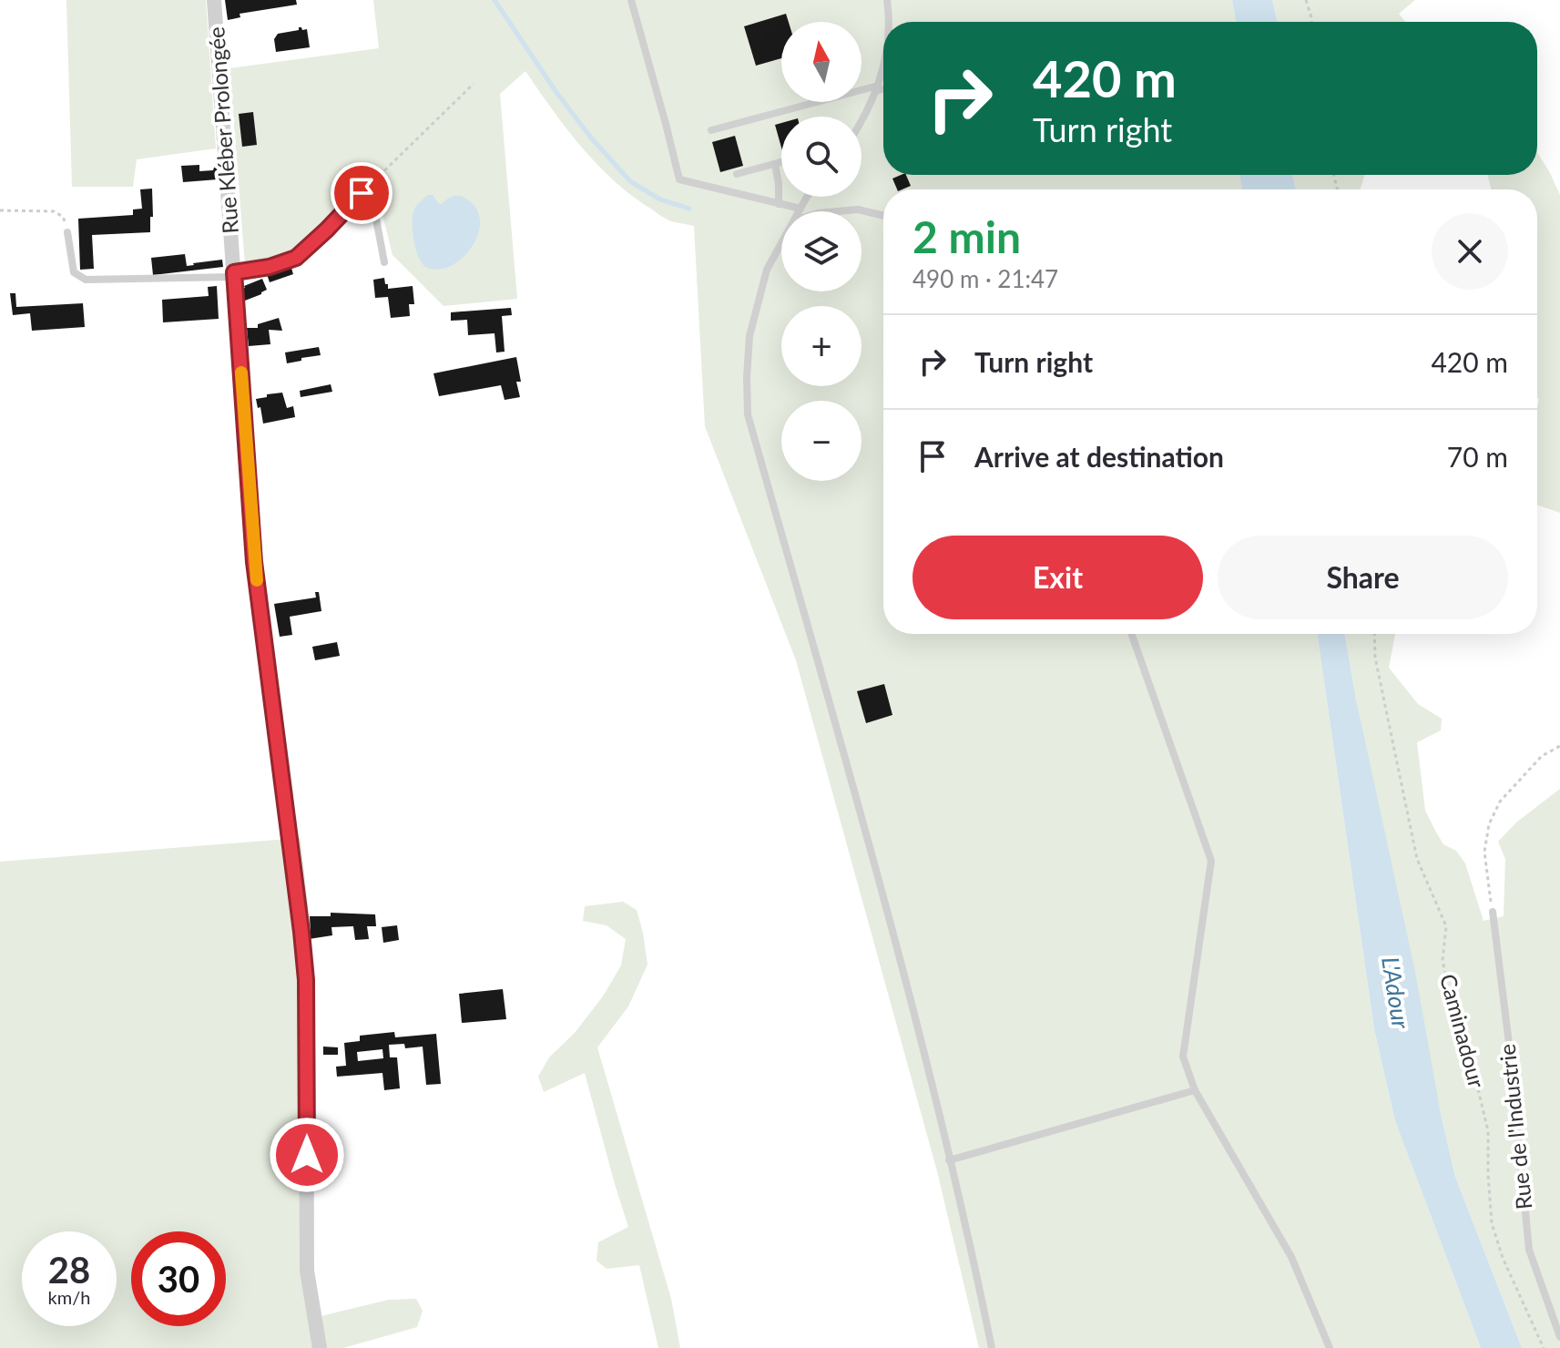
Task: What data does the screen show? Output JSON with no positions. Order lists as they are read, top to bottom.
{
  "streets": {
    "street": ["Rue Kléber Prolongée"],
    "lane": ["Rue de l'Industrie"],
    "path": ["Caminadour"]
  },
  "water": ["L'Adour"],
  "north": "top",
  "page": {
    "map_buttons": ["+", "−"],
    "turn": ["420 m", "Turn right"],
    "heading": ["2 min", "490 m · 21:47"],
    "list": [
      {
        "name": "Turn right",
        "value": "420 m"
      },
      {
        "name": "Arrive at destination",
        "value": "70 m"
      }
    ],
    "buttons": ["Exit", "Share"],
    "speed": "28 km/h",
    "limit": "30"
  }
}
